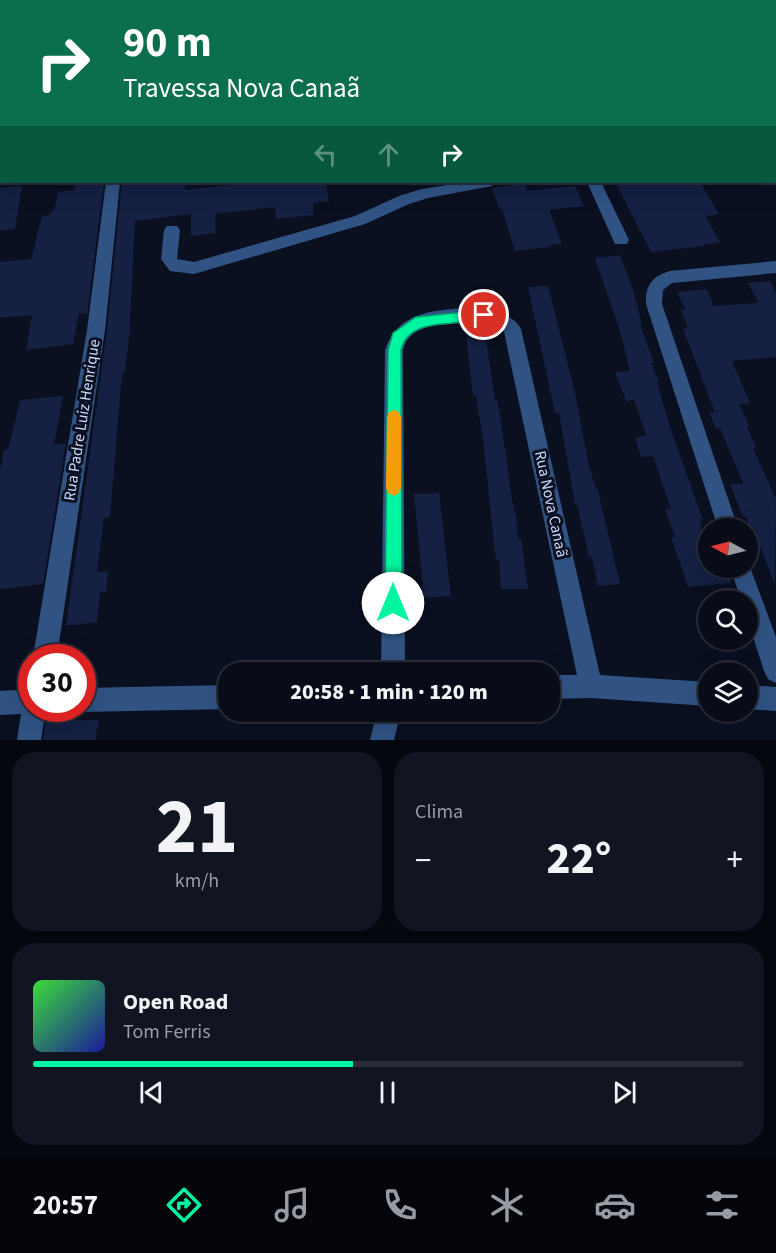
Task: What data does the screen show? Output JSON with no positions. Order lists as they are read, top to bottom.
{
  "streets": {
    "street": ["Rua Padre Luiz Henrique", "Rua Nova Canaã"]
  },
  "north": "left",
  "page": {
    "turn": ["90 m", "Travessa Nova Canaã"],
    "limit": "30",
    "trip": "20:58 · 1 min · 120 m",
    "tile": [
      ["21", "km/h"],
      "Clima"
    ],
    "heat": ["−", "22°", "+"],
    "song": ["Open Road", "Tom Ferris"],
    "tabs": "20:57"
  }
}
